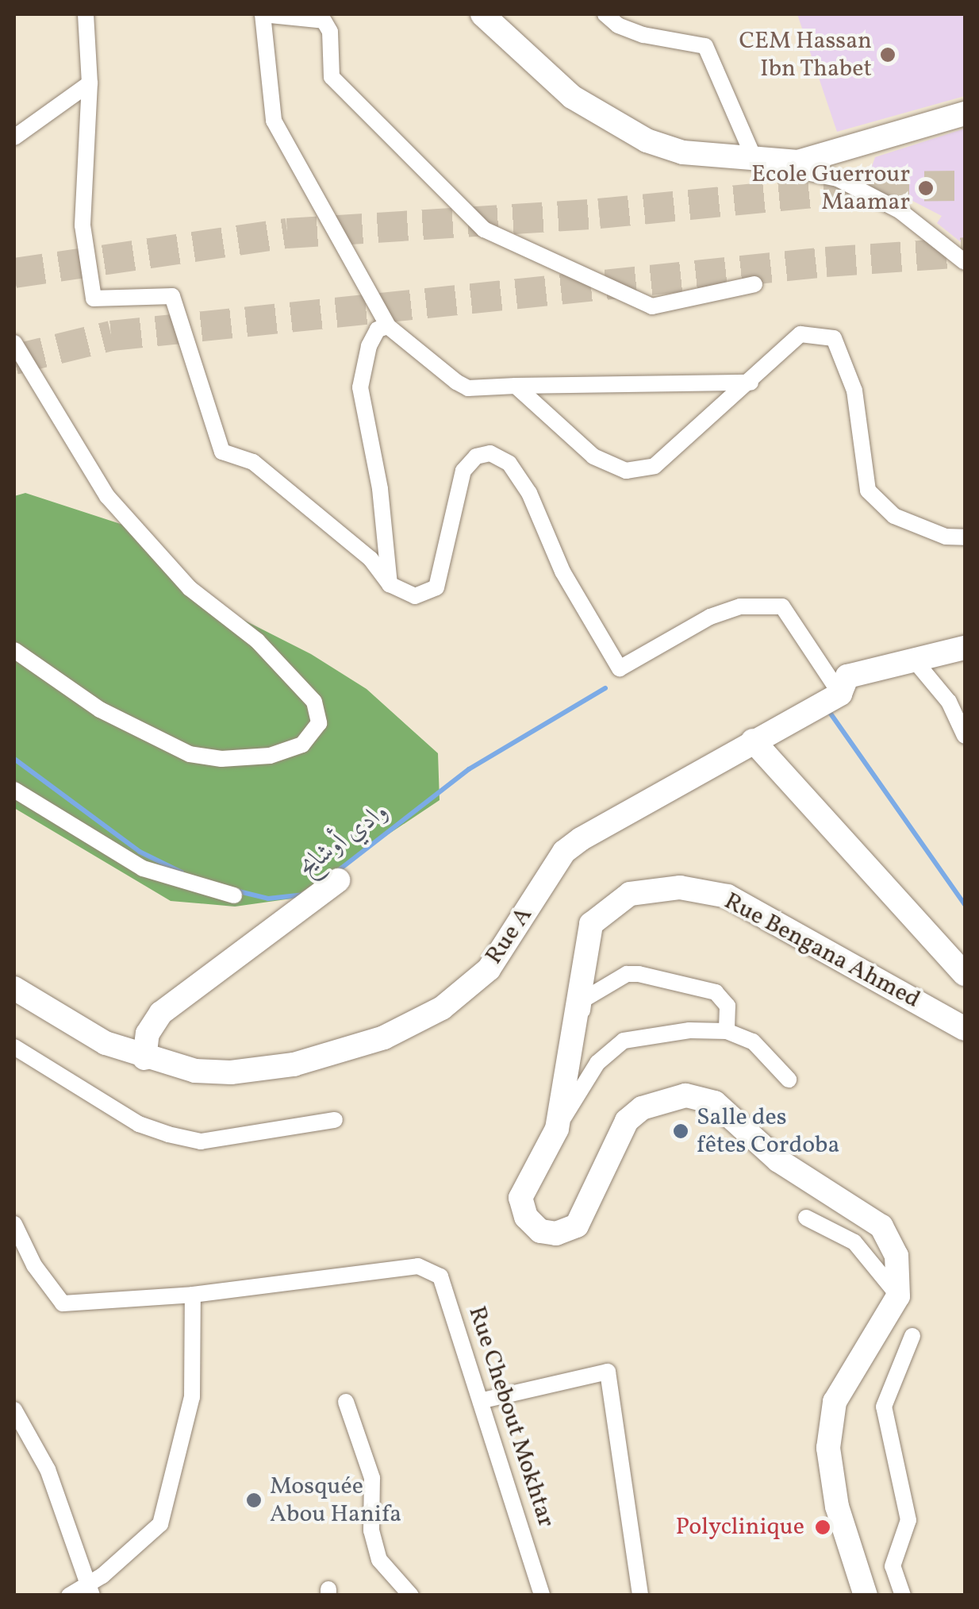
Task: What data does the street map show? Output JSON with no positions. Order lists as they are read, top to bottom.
{
  "streets": {
    "street": ["Rue A", "Rue Bengana Ahmed", "Rue Chebout Mokhtar"]
  },
  "water": ["وادي أوشايح"],
  "places": [
    "CEM Hassan Ibn Thabet",
    "Ecole Guerrour Maamar",
    "Salle des fêtes Cordoba",
    "Mosquée Abou Hanifa",
    "Polyclinique"
  ]
}
